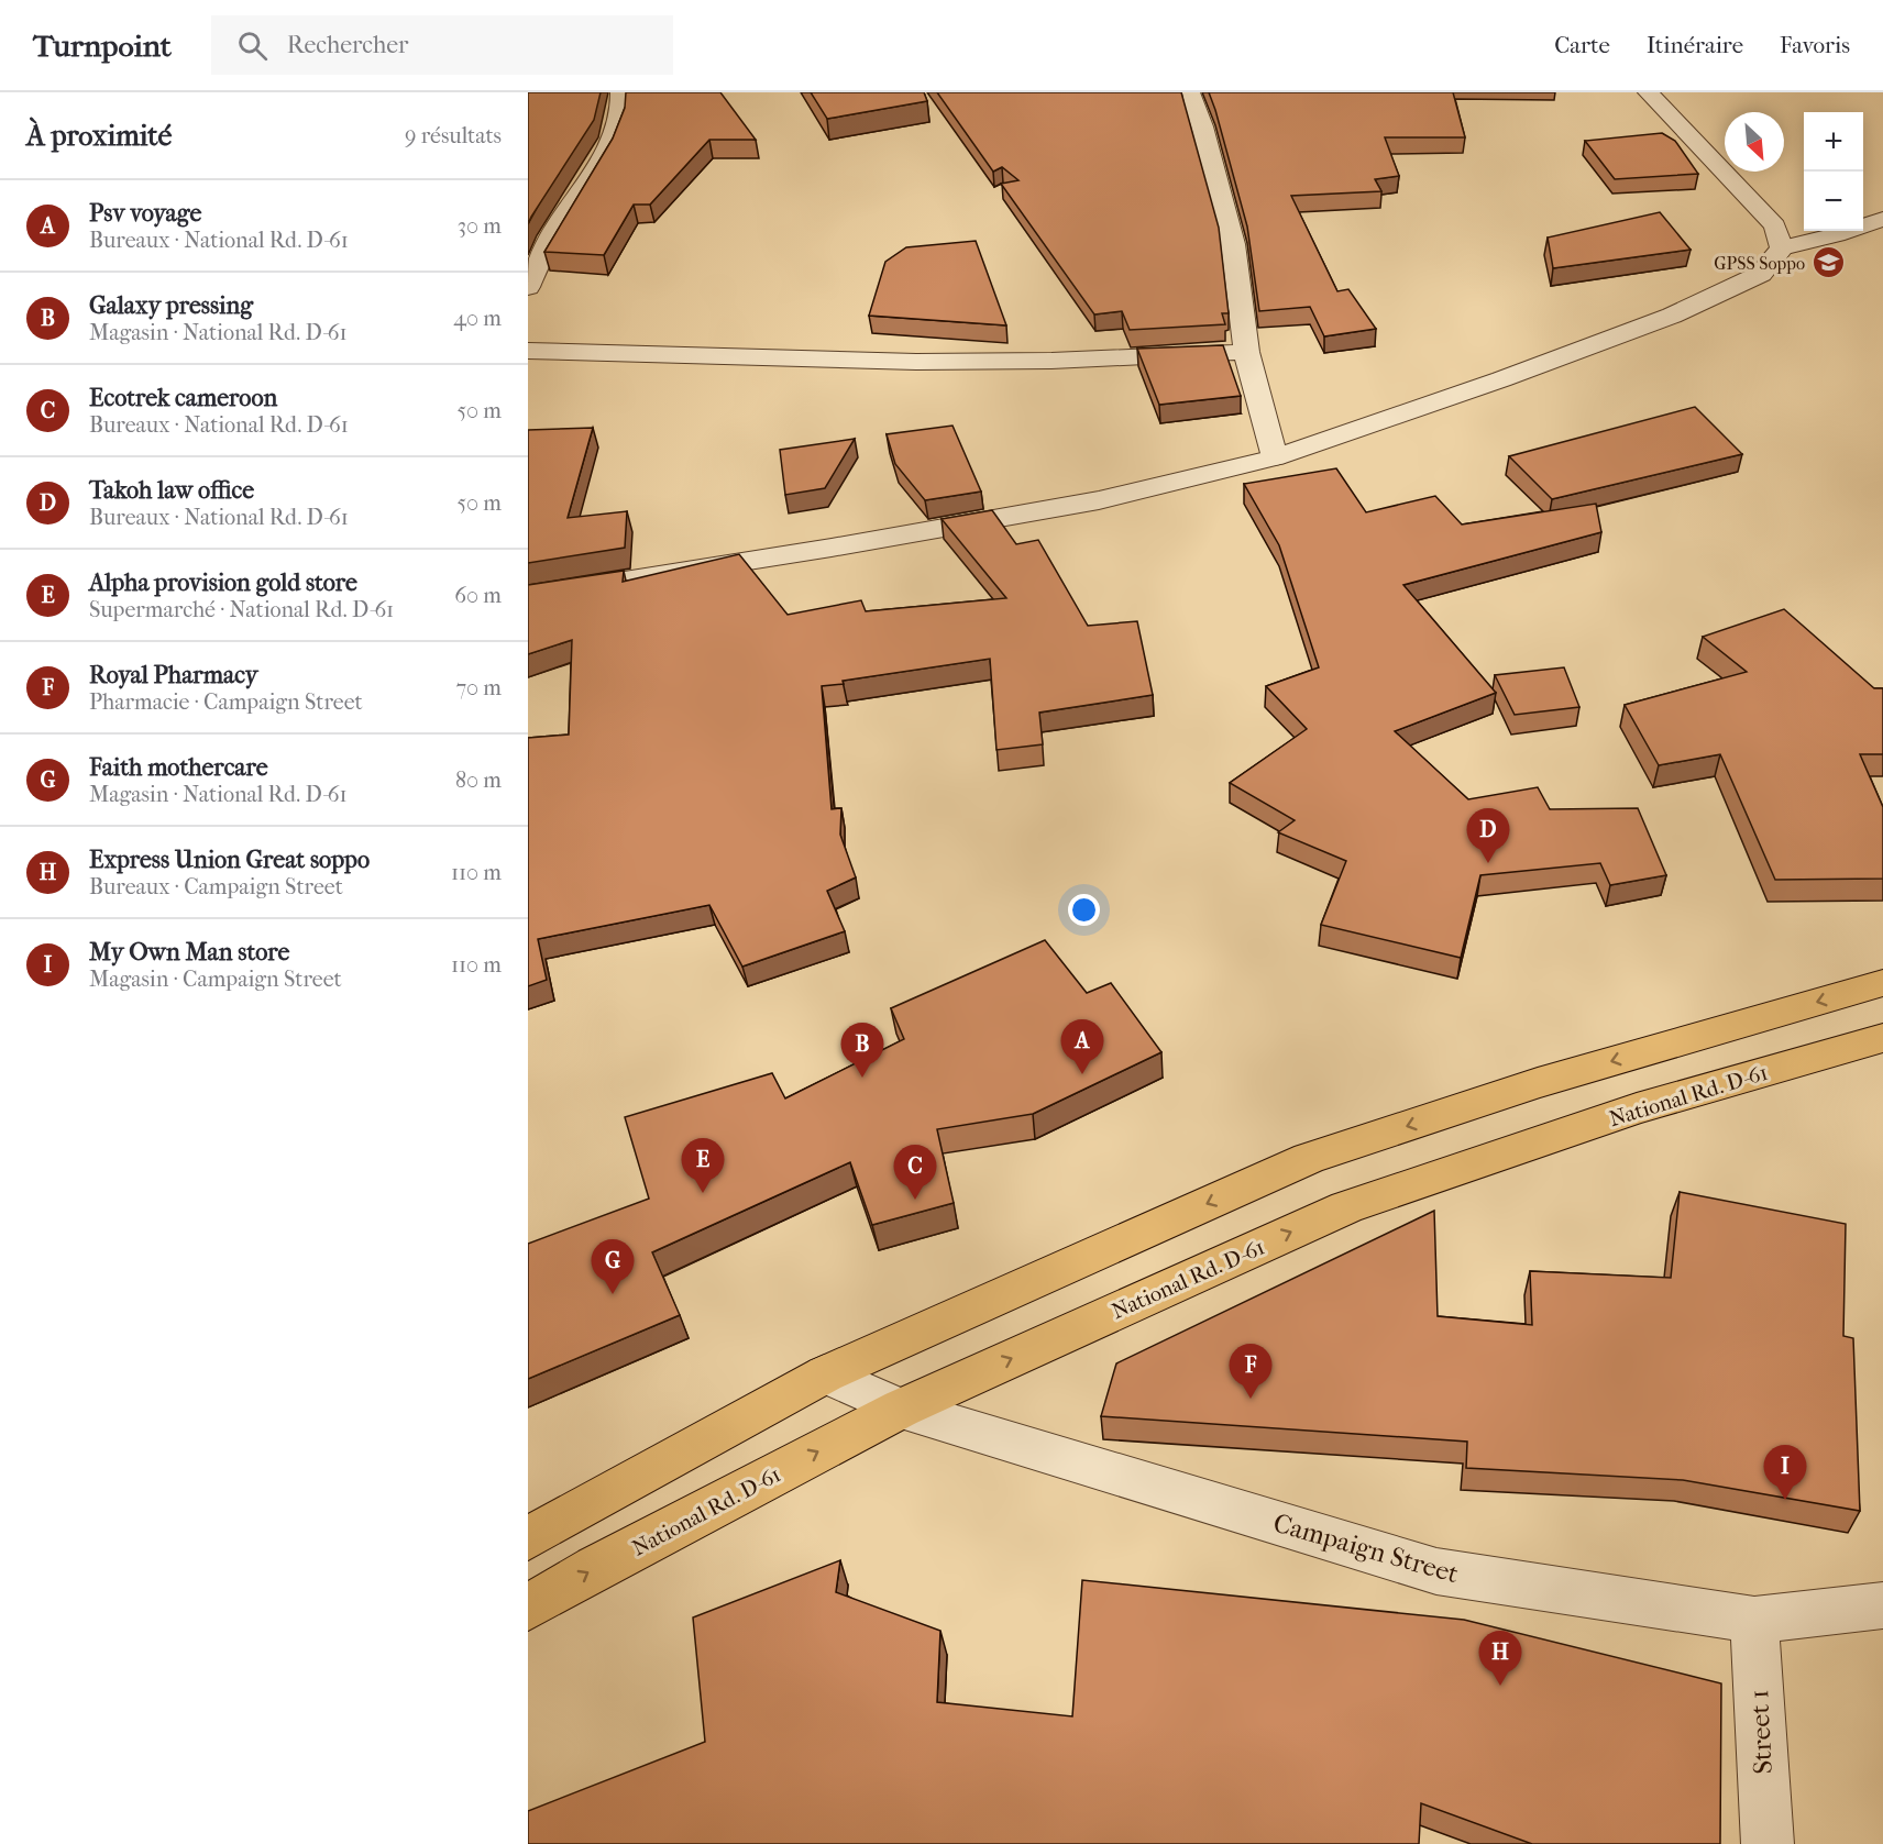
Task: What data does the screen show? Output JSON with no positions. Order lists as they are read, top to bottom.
{
  "streets": {
    "highway": ["National Rd. D-61"],
    "street": ["Campaign Street", "Street 1"]
  },
  "crossings": [
    ["National Rd. D-61", "Campaign Street"],
    ["Campaign Street", "Street 1"]
  ],
  "places": {
    "school or university": ["GPSS Soppo"]
  },
  "north": "bottom right",
  "page": {
    "header": "Turnpoint",
    "search": "Rechercher",
    "nav": ["Carte", "Itinéraire", "Favoris"],
    "heading": ["À proximité", "9 résultats"],
    "map_buttons": ["+", "−"],
    "list": [
      {
        "mark": "A",
        "name": "Psv voyage",
        "note": "Bureaux · National Rd. D-61",
        "value": "30 m"
      },
      {
        "mark": "B",
        "name": "Galaxy pressing",
        "note": "Magasin · National Rd. D-61",
        "value": "40 m"
      },
      {
        "mark": "C",
        "name": "Ecotrek cameroon",
        "note": "Bureaux · National Rd. D-61",
        "value": "50 m"
      },
      {
        "mark": "D",
        "name": "Takoh law office",
        "note": "Bureaux · National Rd. D-61",
        "value": "50 m"
      },
      {
        "mark": "E",
        "name": "Alpha provision gold store",
        "note": "Supermarché · National Rd. D-61",
        "value": "60 m"
      },
      {
        "mark": "F",
        "name": "Royal Pharmacy",
        "note": "Pharmacie · Campaign Street",
        "value": "70 m"
      },
      {
        "mark": "G",
        "name": "Faith mothercare",
        "note": "Magasin · National Rd. D-61",
        "value": "80 m"
      },
      {
        "mark": "H",
        "name": "Express Union Great soppo",
        "note": "Bureaux · Campaign Street",
        "value": "110 m"
      },
      {
        "mark": "I",
        "name": "My Own Man store",
        "note": "Magasin · Campaign Street",
        "value": "110 m"
      }
    ],
    "pins": [
      "D",
      "A",
      "B",
      "E",
      "C",
      "G",
      "F",
      "I",
      "H"
    ]
  }
}
